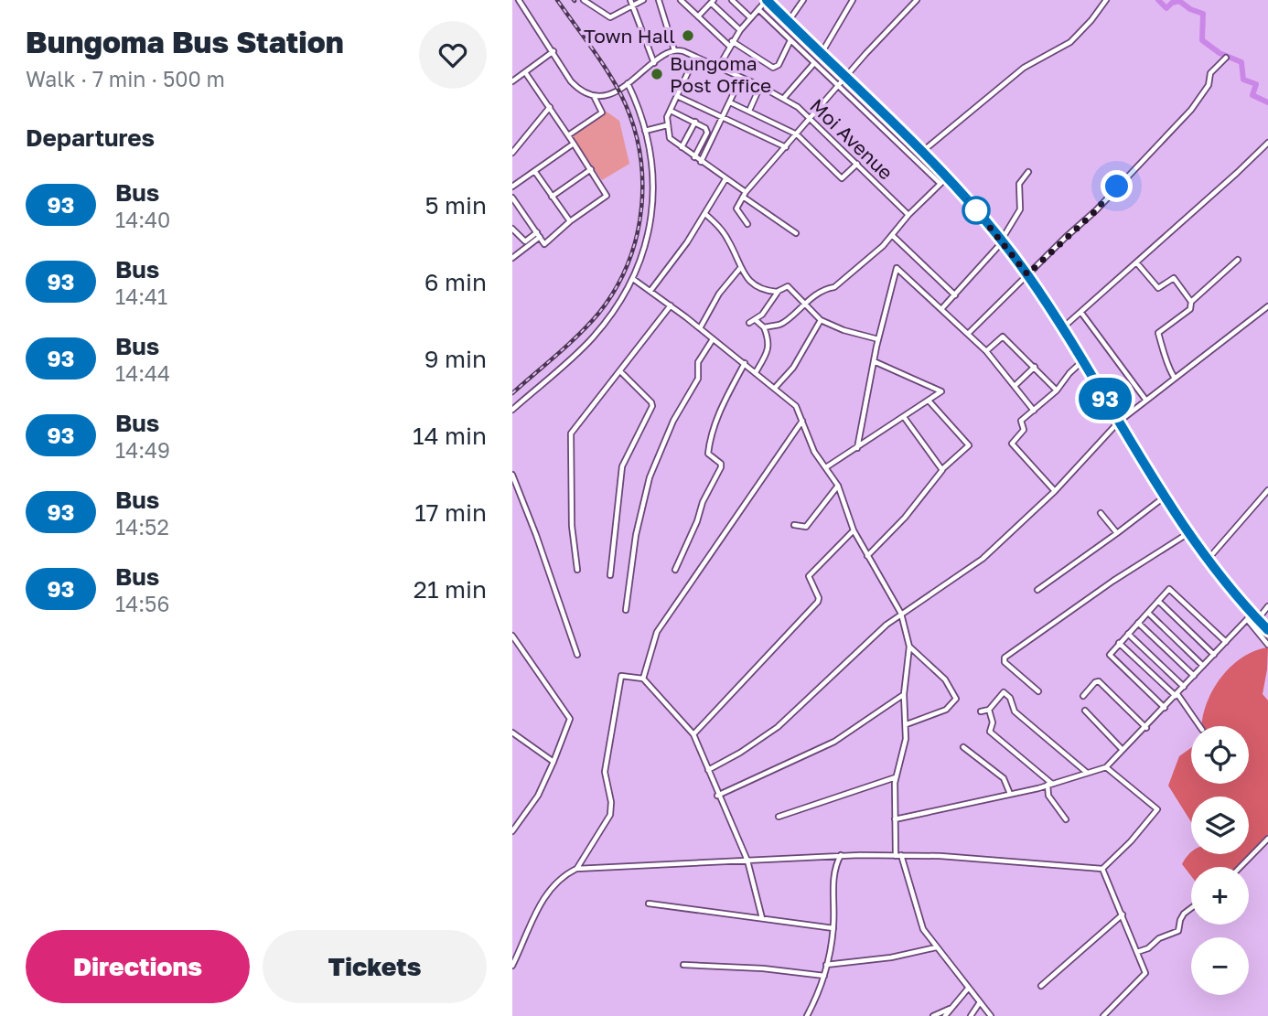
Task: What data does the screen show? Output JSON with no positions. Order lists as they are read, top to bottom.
{
  "streets": {
    "street": ["Moi Avenue"]
  },
  "places": ["Town Hall", "Bungoma Post Office"],
  "lines": ["bus line 93"],
  "page": {
    "heading": [
      ["Bungoma Bus Station", "Walk · 7 min · 500 m"],
      "Departures"
    ],
    "on_map": "93",
    "list": [
      {
        "mark": "93",
        "name": "Bus",
        "note": "14:40",
        "value": "5 min"
      },
      {
        "mark": "93",
        "name": "Bus",
        "note": "14:41",
        "value": "6 min"
      },
      {
        "mark": "93",
        "name": "Bus",
        "note": "14:44",
        "value": "9 min"
      },
      {
        "mark": "93",
        "name": "Bus",
        "note": "14:49",
        "value": "14 min"
      },
      {
        "mark": "93",
        "name": "Bus",
        "note": "14:52",
        "value": "17 min"
      },
      {
        "mark": "93",
        "name": "Bus",
        "note": "14:56",
        "value": "21 min"
      }
    ],
    "map_buttons": ["+", "−"],
    "buttons": ["Directions", "Tickets"]
  }
}
